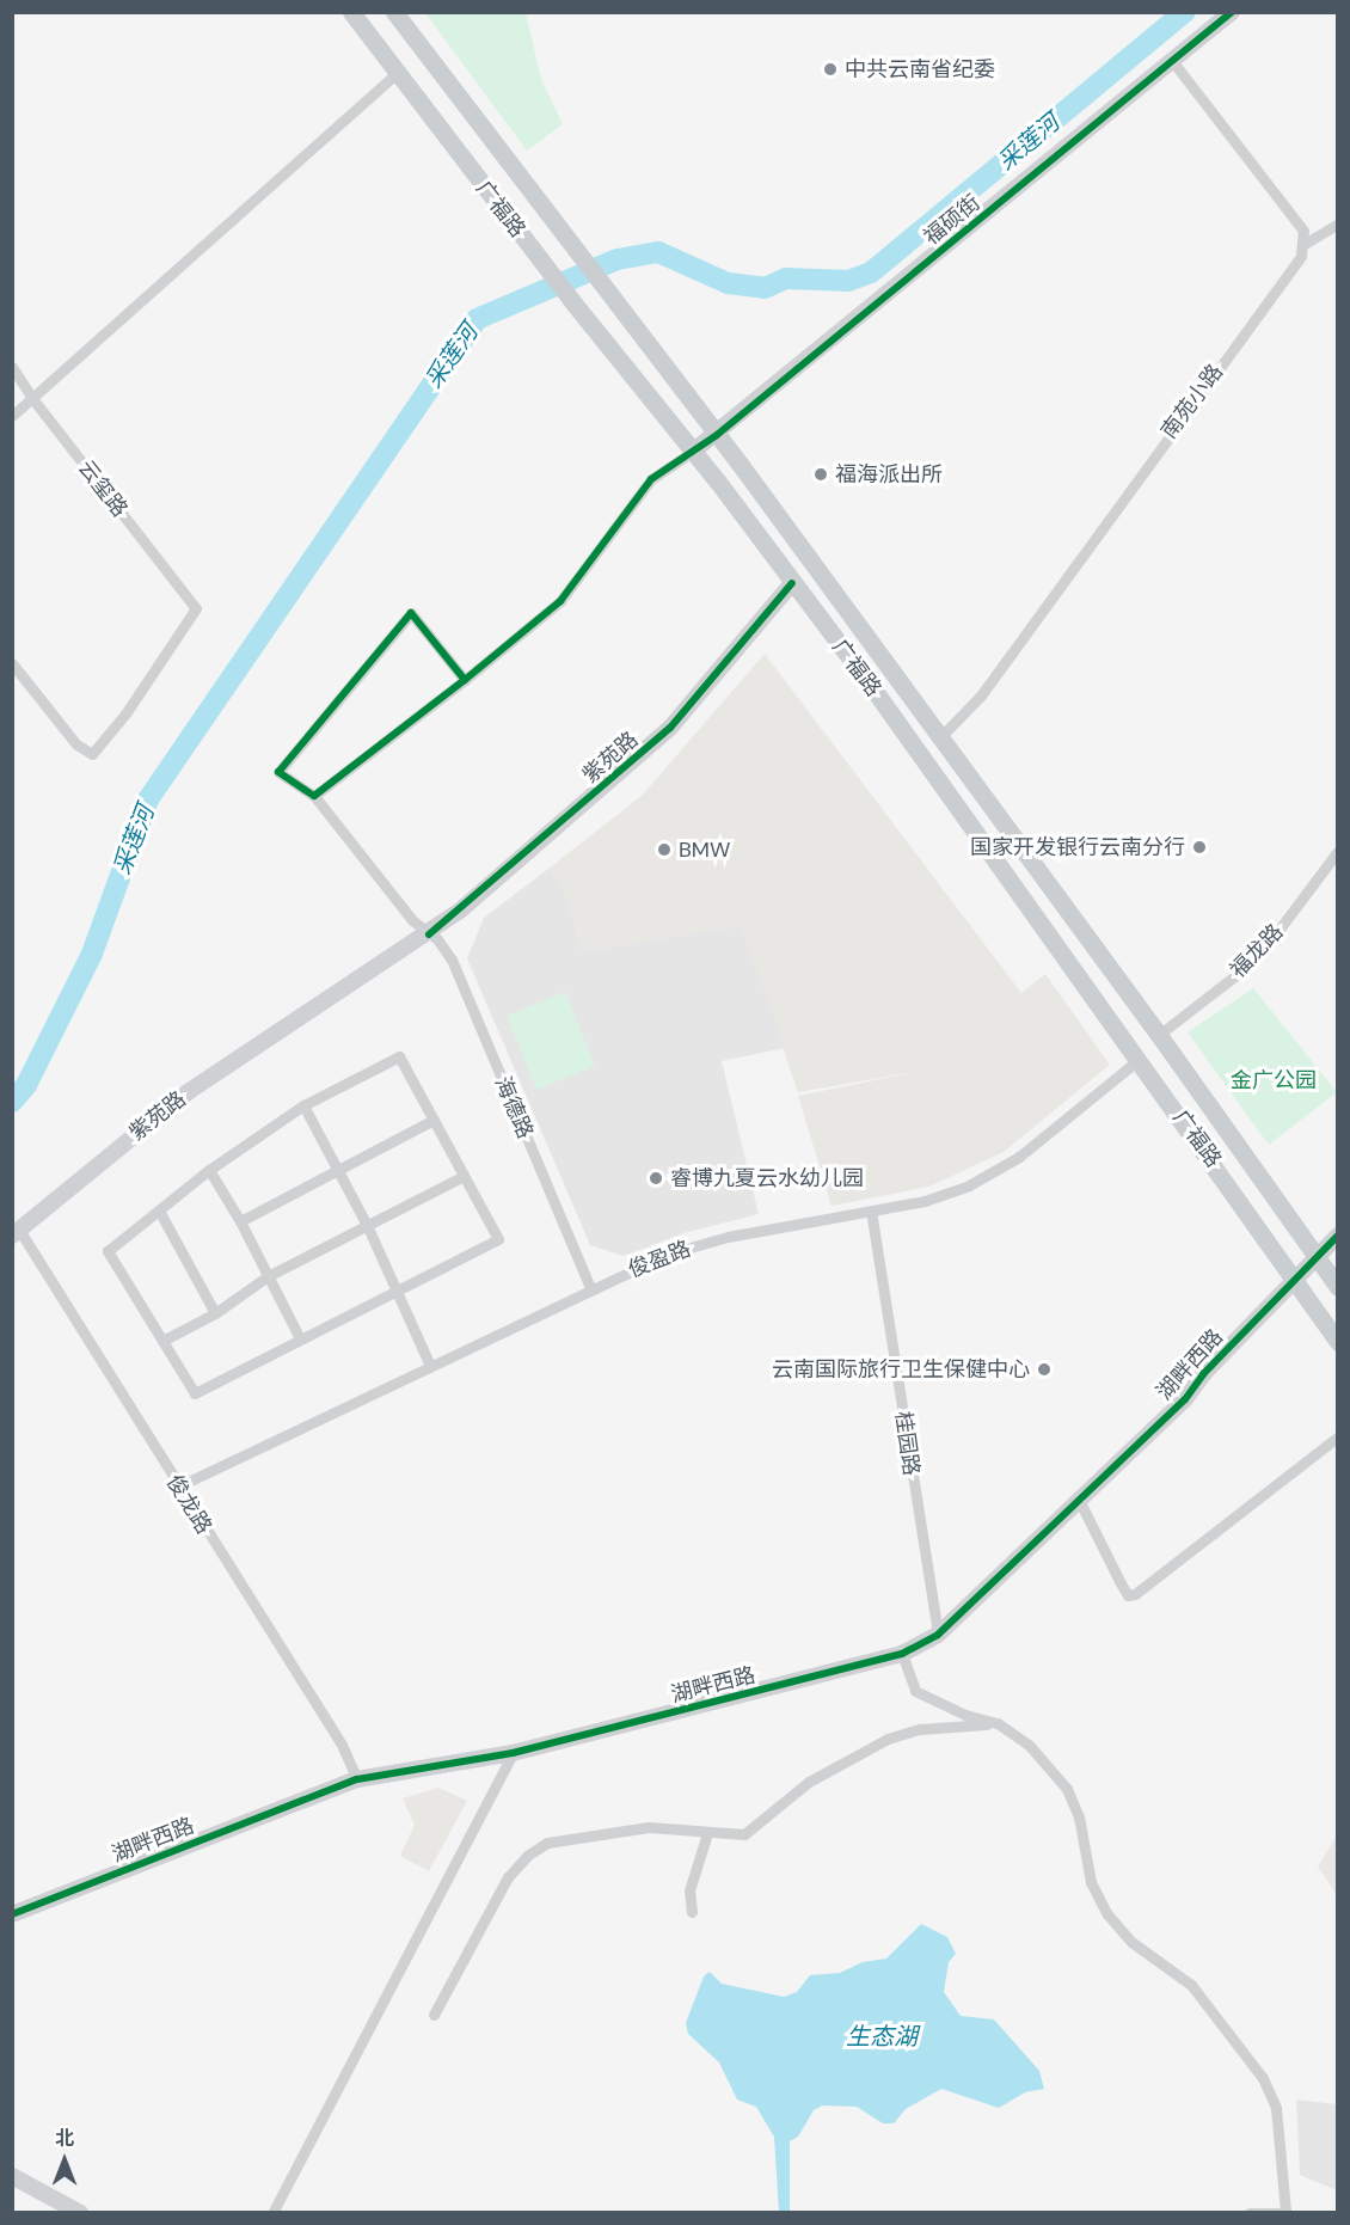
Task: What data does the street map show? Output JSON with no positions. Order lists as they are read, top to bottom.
{
  "streets": {
    "main road": ["广福路"],
    "street": [
      "福硕街",
      "南苑小路",
      "云玺路",
      "紫苑路",
      "福龙路",
      "海德路",
      "俊盈路",
      "湖畔西路",
      "桂园路",
      "俊龙路"
    ]
  },
  "crossings": [
    ["广福路", "福硕街"],
    ["广福路", "南苑小路"],
    ["广福路", "紫苑路"],
    ["广福路", "福龙路"],
    ["广福路", "俊盈路"],
    ["广福路", "湖畔西路"],
    ["紫苑路", "海德路"],
    ["紫苑路", "俊龙路"],
    ["海德路", "俊盈路"],
    ["俊盈路", "桂园路"],
    ["俊盈路", "俊龙路"],
    ["湖畔西路", "桂园路"],
    ["湖畔西路", "俊龙路"]
  ],
  "water": ["采莲河", "生态湖"],
  "parks": ["金广公园"],
  "places": [
    "中共云南省纪委",
    "福海派出所",
    "国家开发银行云南分行",
    "BMW",
    "睿博九夏云水幼儿园",
    "云南国际旅行卫生保健中心"
  ],
  "north": "top"
}
